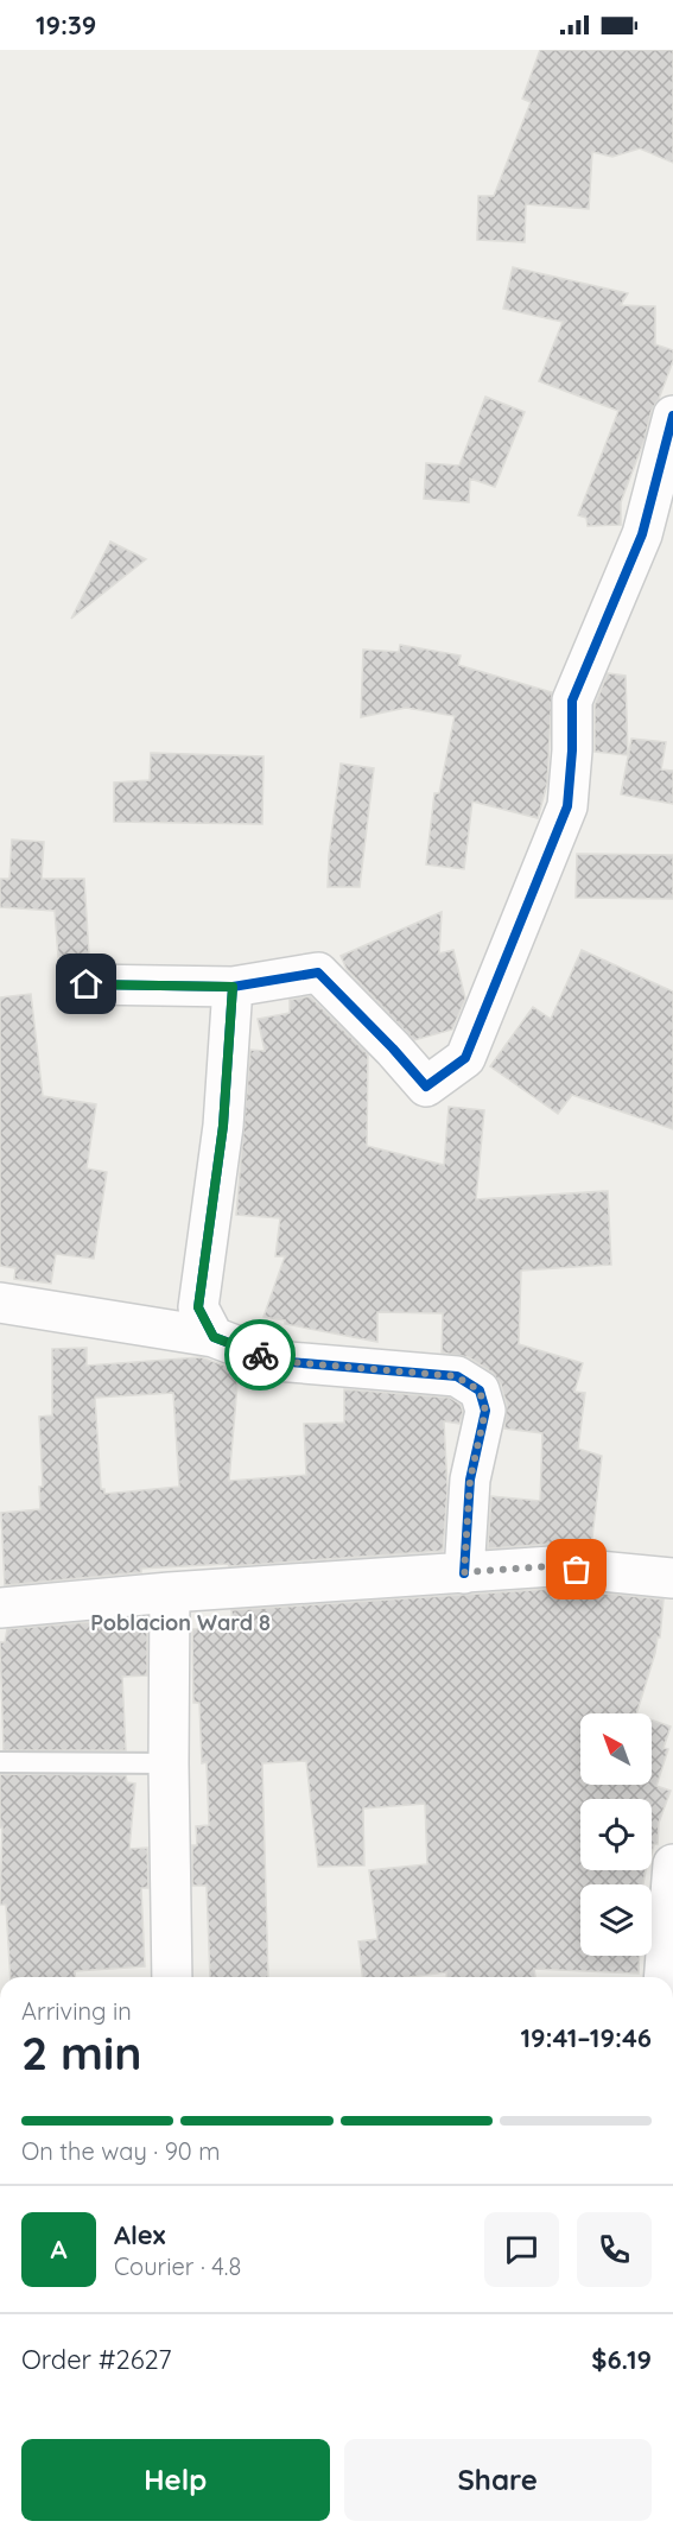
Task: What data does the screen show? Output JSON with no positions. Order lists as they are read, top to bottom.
{
  "districts": ["Poblacion Ward 8"],
  "north": "top left",
  "page": {
    "status": "19:39",
    "heading": ["2 min", "Arriving in", "19:41–19:46"],
    "panel": [
      "Alex",
      "Courier · 4.8",
      "Order #2627",
      "$6.19"
    ],
    "bar": "On the way · 90 m",
    "round": "A",
    "buttons": ["Help", "Share"]
  }
}
